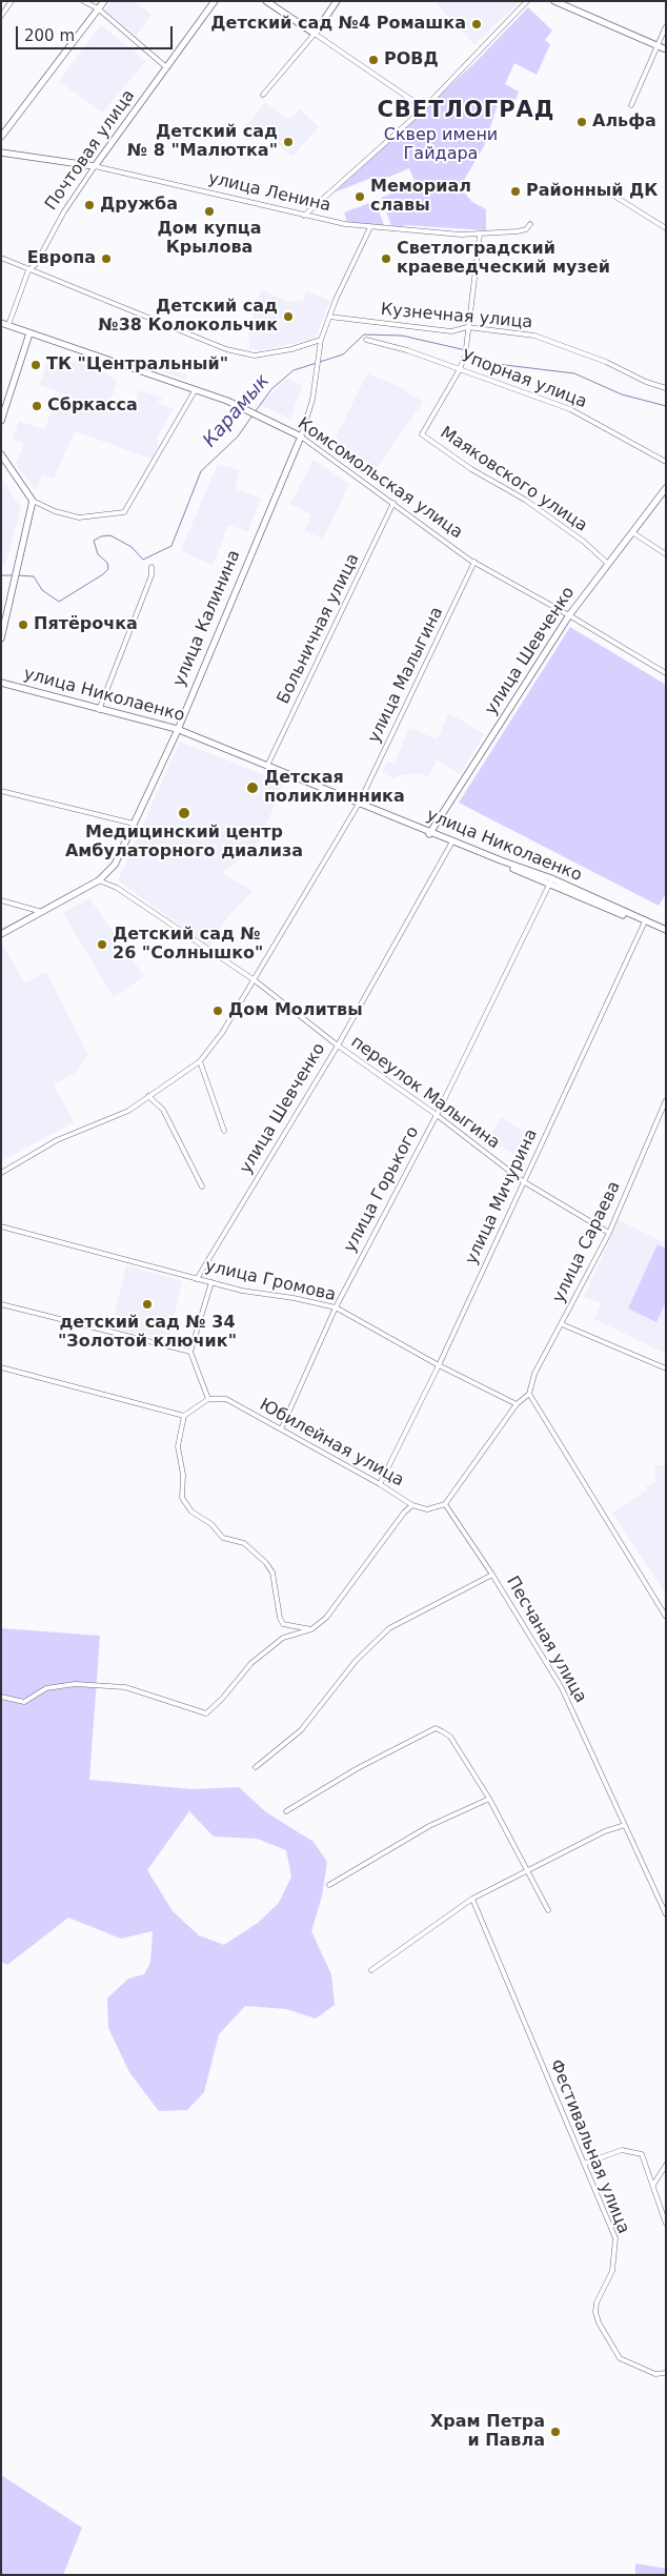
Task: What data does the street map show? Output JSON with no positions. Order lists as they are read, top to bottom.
{
  "streets": {
    "main road": [
      "Почтовая улица",
      "улица Ленина",
      "Комсомольская улица",
      "улица Калинина",
      "улица Шевченко",
      "улица Николаенко"
    ],
    "street": [
      "Кузнечная улица",
      "Упорная улица",
      "Маяковского улица",
      "Больничная улица",
      "улица Малыгина",
      "переулок Малыгина",
      "улица Горького",
      "улица Мичурина",
      "улица Сараева",
      "улица Громова",
      "Юбилейная улица",
      "Песчаная улица",
      "Фестивальная улица"
    ]
  },
  "crossings": [
    ["Почтовая улица", "улица Ленина"],
    ["Почтовая улица", "Комсомольская улица"],
    ["Упорная улица", "Маяковского улица"],
    ["Комсомольская улица", "улица Калинина"],
    ["Комсомольская улица", "Больничная улица"],
    ["Комсомольская улица", "улица Шевченко"],
    ["Комсомольская улица", "улица Малыгина"],
    ["Маяковского улица", "улица Шевченко"],
    ["улица Калинина", "улица Николаенко"],
    ["улица Калинина", "переулок Малыгина"],
    ["Больничная улица", "улица Николаенко"],
    ["улица Шевченко", "улица Николаенко"],
    ["улица Шевченко", "переулок Малыгина"],
    ["улица Шевченко", "улица Громова"],
    ["улица Малыгина", "улица Николаенко"],
    ["улица Малыгина", "переулок Малыгина"],
    ["улица Николаенко", "улица Горького"],
    ["улица Николаенко", "улица Мичурина"],
    ["переулок Малыгина", "улица Горького"],
    ["переулок Малыгина", "улица Мичурина"],
    ["переулок Малыгина", "улица Сараева"],
    ["улица Горького", "улица Громова"],
    ["улица Горького", "Юбилейная улица"],
    ["улица Мичурина", "улица Громова"],
    ["улица Мичурина", "Юбилейная улица"],
    ["Юбилейная улица", "Песчаная улица"]
  ],
  "districts": ["СВЕТЛОГРАД"],
  "water": ["Карамык"],
  "parks": ["Сквер имени Гайдара"],
  "places": [
    "Детский сад №4 Ромашка",
    "РОВД",
    "Альфа",
    "Детский сад № 8 \"Малютка\"",
    "Районный ДК",
    "Мемориал славы",
    "Дружба",
    "Дом купца Крылова",
    "Европа",
    "Светлоградский краеведческий музей",
    "Детский сад №38 Колокольчик",
    "ТК \"Центральный\"",
    "Сбркасса",
    "Пятёрочка",
    "Детская поликлинника",
    "Медицинский центр Амбулаторного диализа",
    "Детский сад № 26 \"Солнышко\"",
    "Дом Молитвы",
    "детский сад № 34 \"Золотой ключик\"",
    "Храм Петра и Павла"
  ],
  "scale_bar": "200 m"
}
